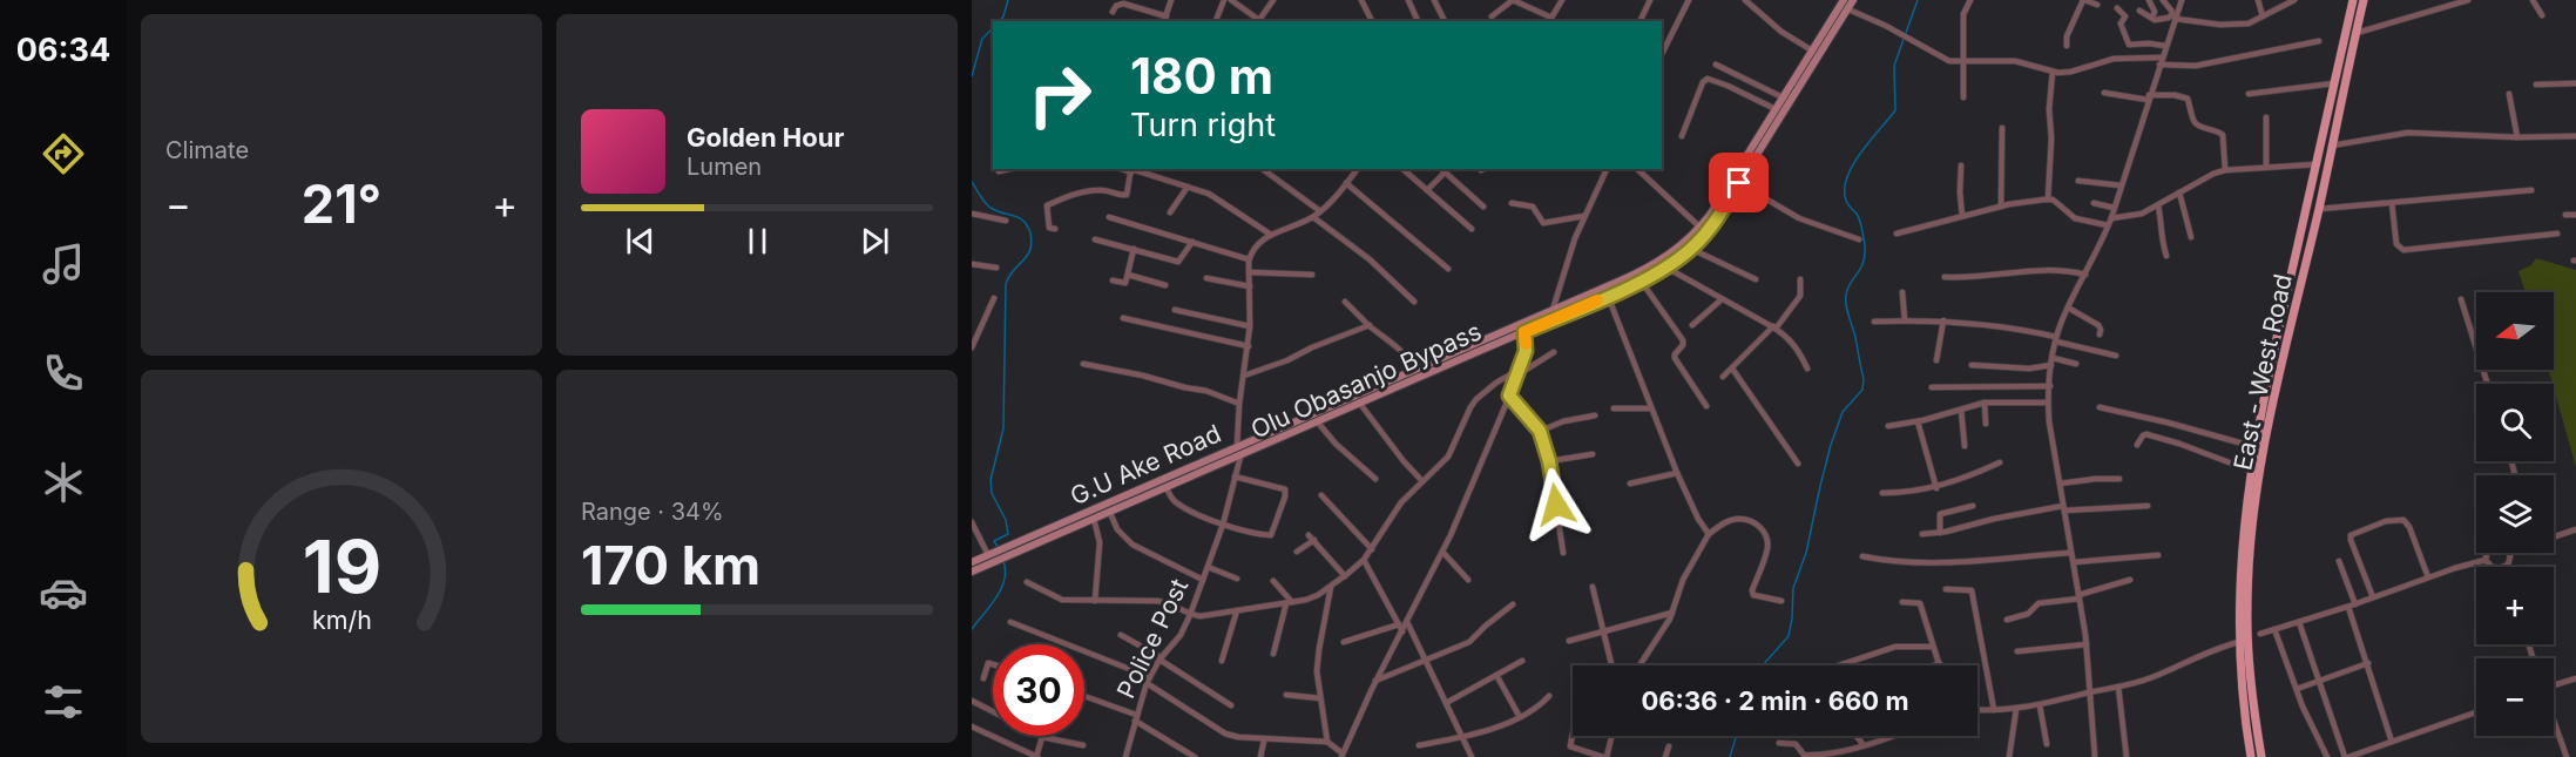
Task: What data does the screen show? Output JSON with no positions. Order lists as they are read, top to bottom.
{
  "streets": {
    "main road": ["East - West Road", "Olu Obasanjo Bypass", "G.U Ake Road"],
    "street": ["Police Post"]
  },
  "crossings": [
    ["Olu Obasanjo Bypass", "G.U Ake Road"],
    ["Olu Obasanjo Bypass", "Police Post"]
  ],
  "north": "left",
  "page": {
    "tabs": "06:34",
    "tile": [
      "Climate",
      ["Range · 34%", "170 km"]
    ],
    "turn": ["180 m", "Turn right"],
    "song": ["Golden Hour", "Lumen"],
    "heat": ["−", "21°", "+"],
    "map_buttons": ["+", "−"],
    "limit": "30",
    "trip": "06:36 · 2 min · 660 m",
    "gauge": ["19", "km/h"]
  }
}
